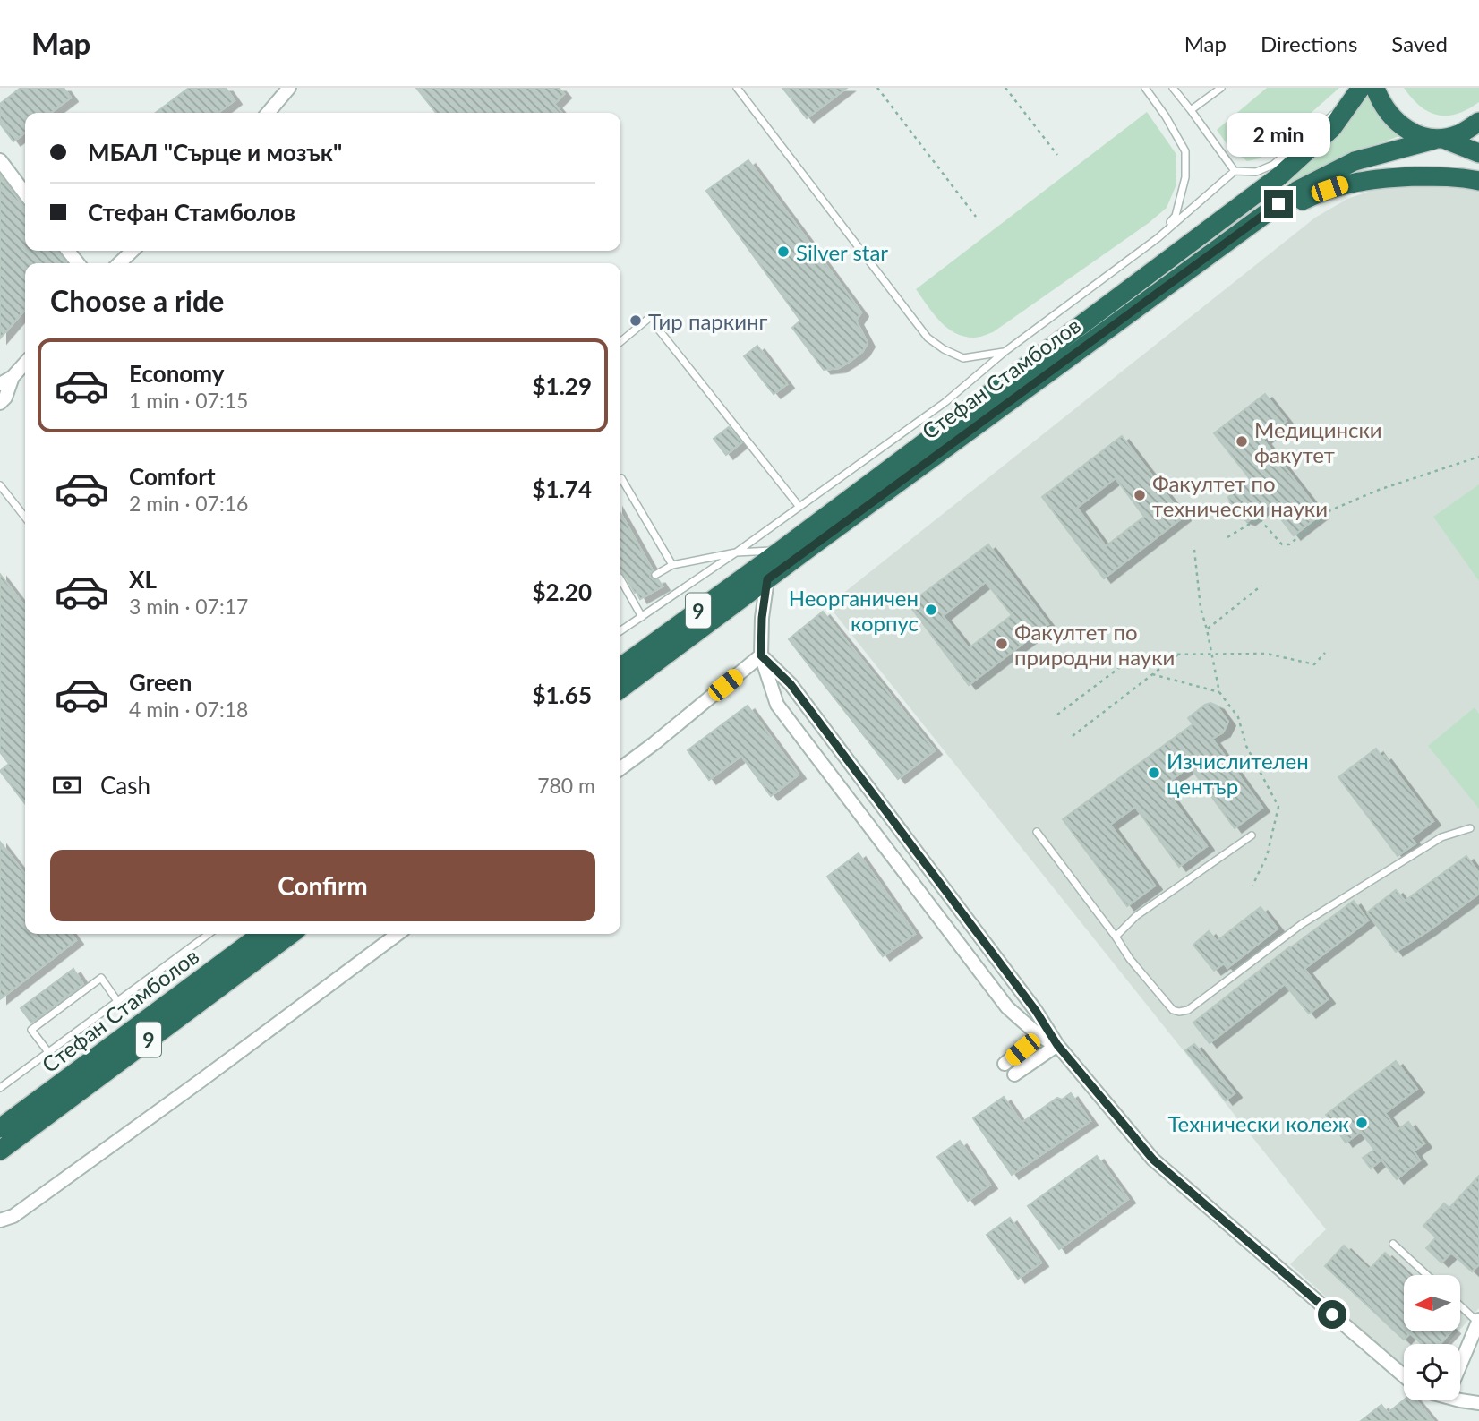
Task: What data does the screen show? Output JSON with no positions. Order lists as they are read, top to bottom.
{
  "streets": {
    "highway": ["Стефан Стамболов", "9"]
  },
  "crossings": [
    ["Стефан Стамболов", "9"]
  ],
  "places": [
    "Silver star",
    "Тир паркинг",
    "Медицински факутет",
    "Факултет по технически науки",
    "Неорганичен корпус",
    "Факултет по природни науки",
    "Изчислителен център",
    "Технически колеж"
  ],
  "north": "left",
  "page": {
    "header": "Map",
    "nav": ["Map", "Directions", "Saved"],
    "bubble": "2 min",
    "banner": ["МБАЛ \"Сърце и мозък\"", "Стефан Стамболов"],
    "heading": "Choose a ride",
    "list": [
      {
        "name": "Economy",
        "note": "1 min · 07:15",
        "value": "$1.29"
      },
      {
        "name": "Comfort",
        "note": "2 min · 07:16",
        "value": "$1.74"
      },
      {
        "name": "XL",
        "note": "3 min · 07:17",
        "value": "$2.20"
      },
      {
        "name": "Green",
        "note": "4 min · 07:18",
        "value": "$1.65"
      }
    ],
    "pay": ["Cash", "780 m"],
    "buttons": "Confirm"
  }
}
